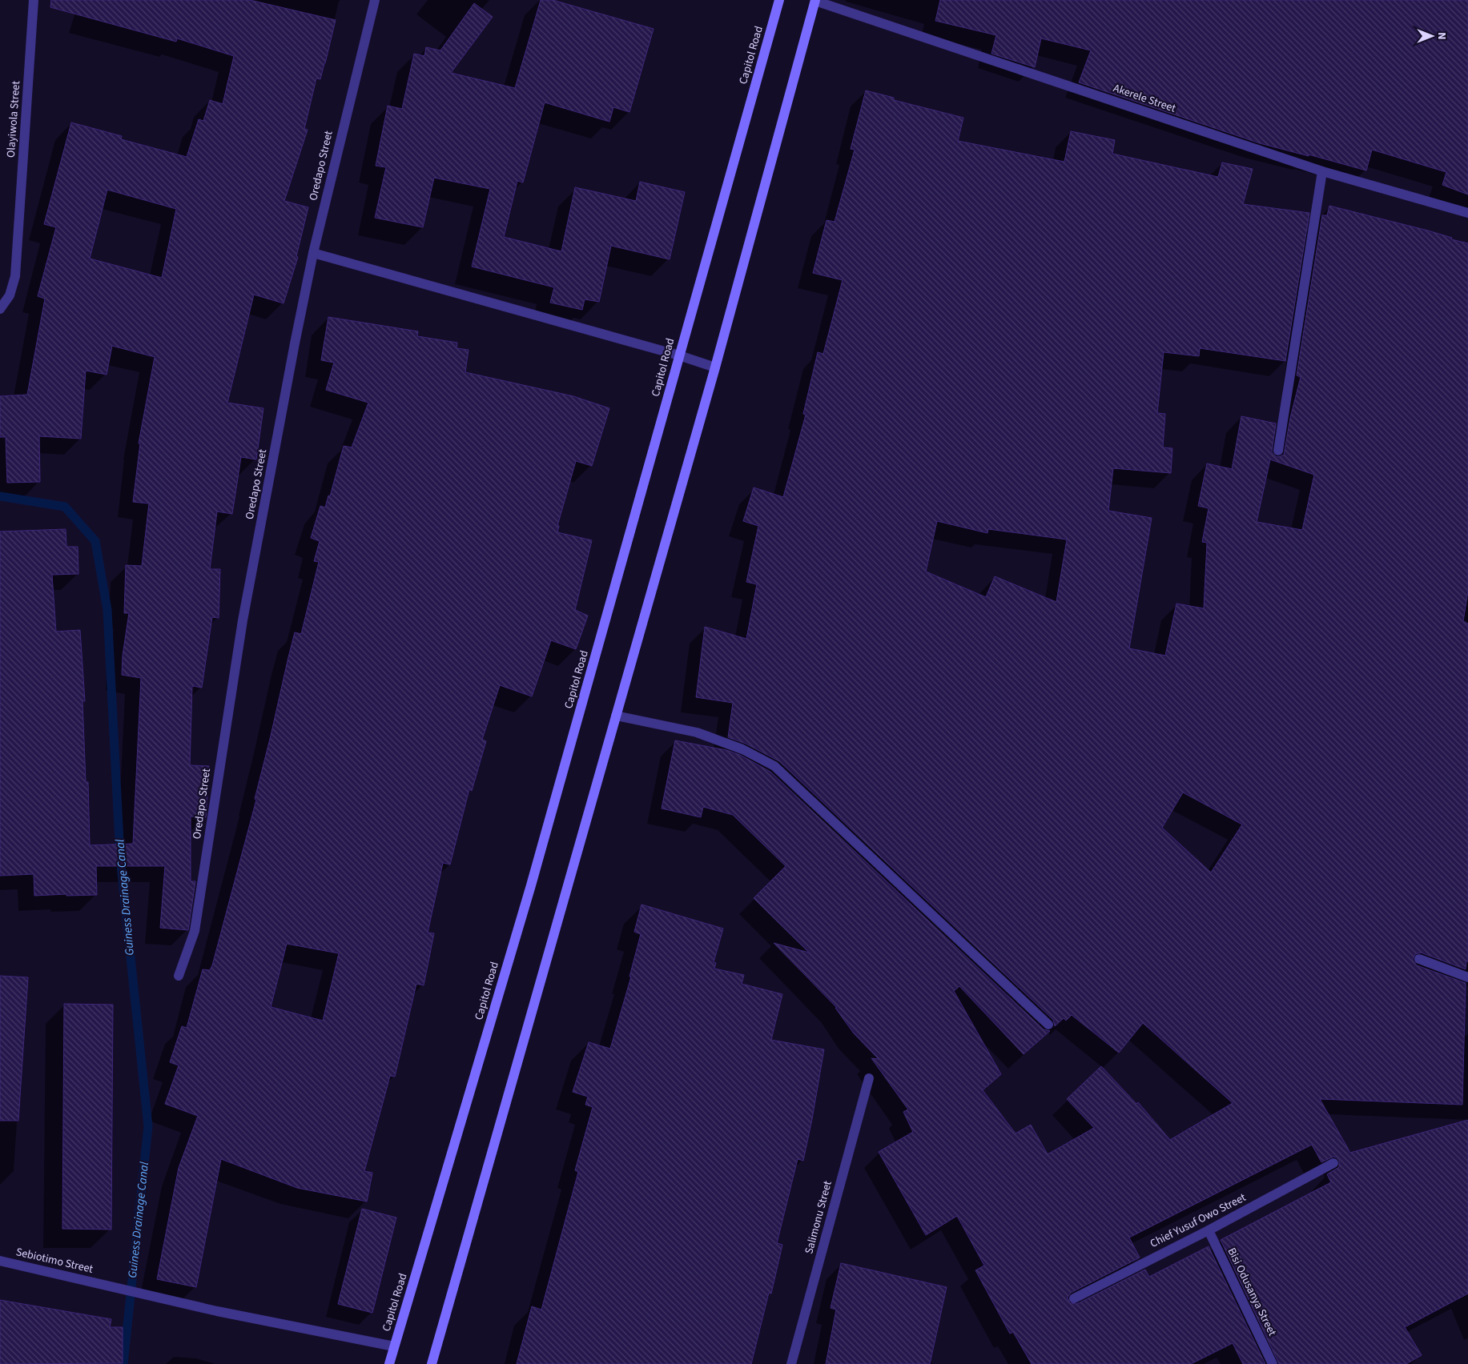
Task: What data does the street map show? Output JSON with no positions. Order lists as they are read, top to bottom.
{
  "streets": {
    "main road": ["Capitol Road"],
    "street": [
      "Akerele Street",
      "Olayiwola Street",
      "Oredapo Street",
      "Salimonu Street",
      "Chief Yusuf Owo Street",
      "Sebiotimo Street",
      "Bisi Odusanya Street"
    ]
  },
  "crossings": [
    ["Capitol Road", "Sebiotimo Street"],
    ["Chief Yusuf Owo Street", "Bisi Odusanya Street"]
  ],
  "water": ["Guiness Drainage Canal"],
  "north": "right"
}
